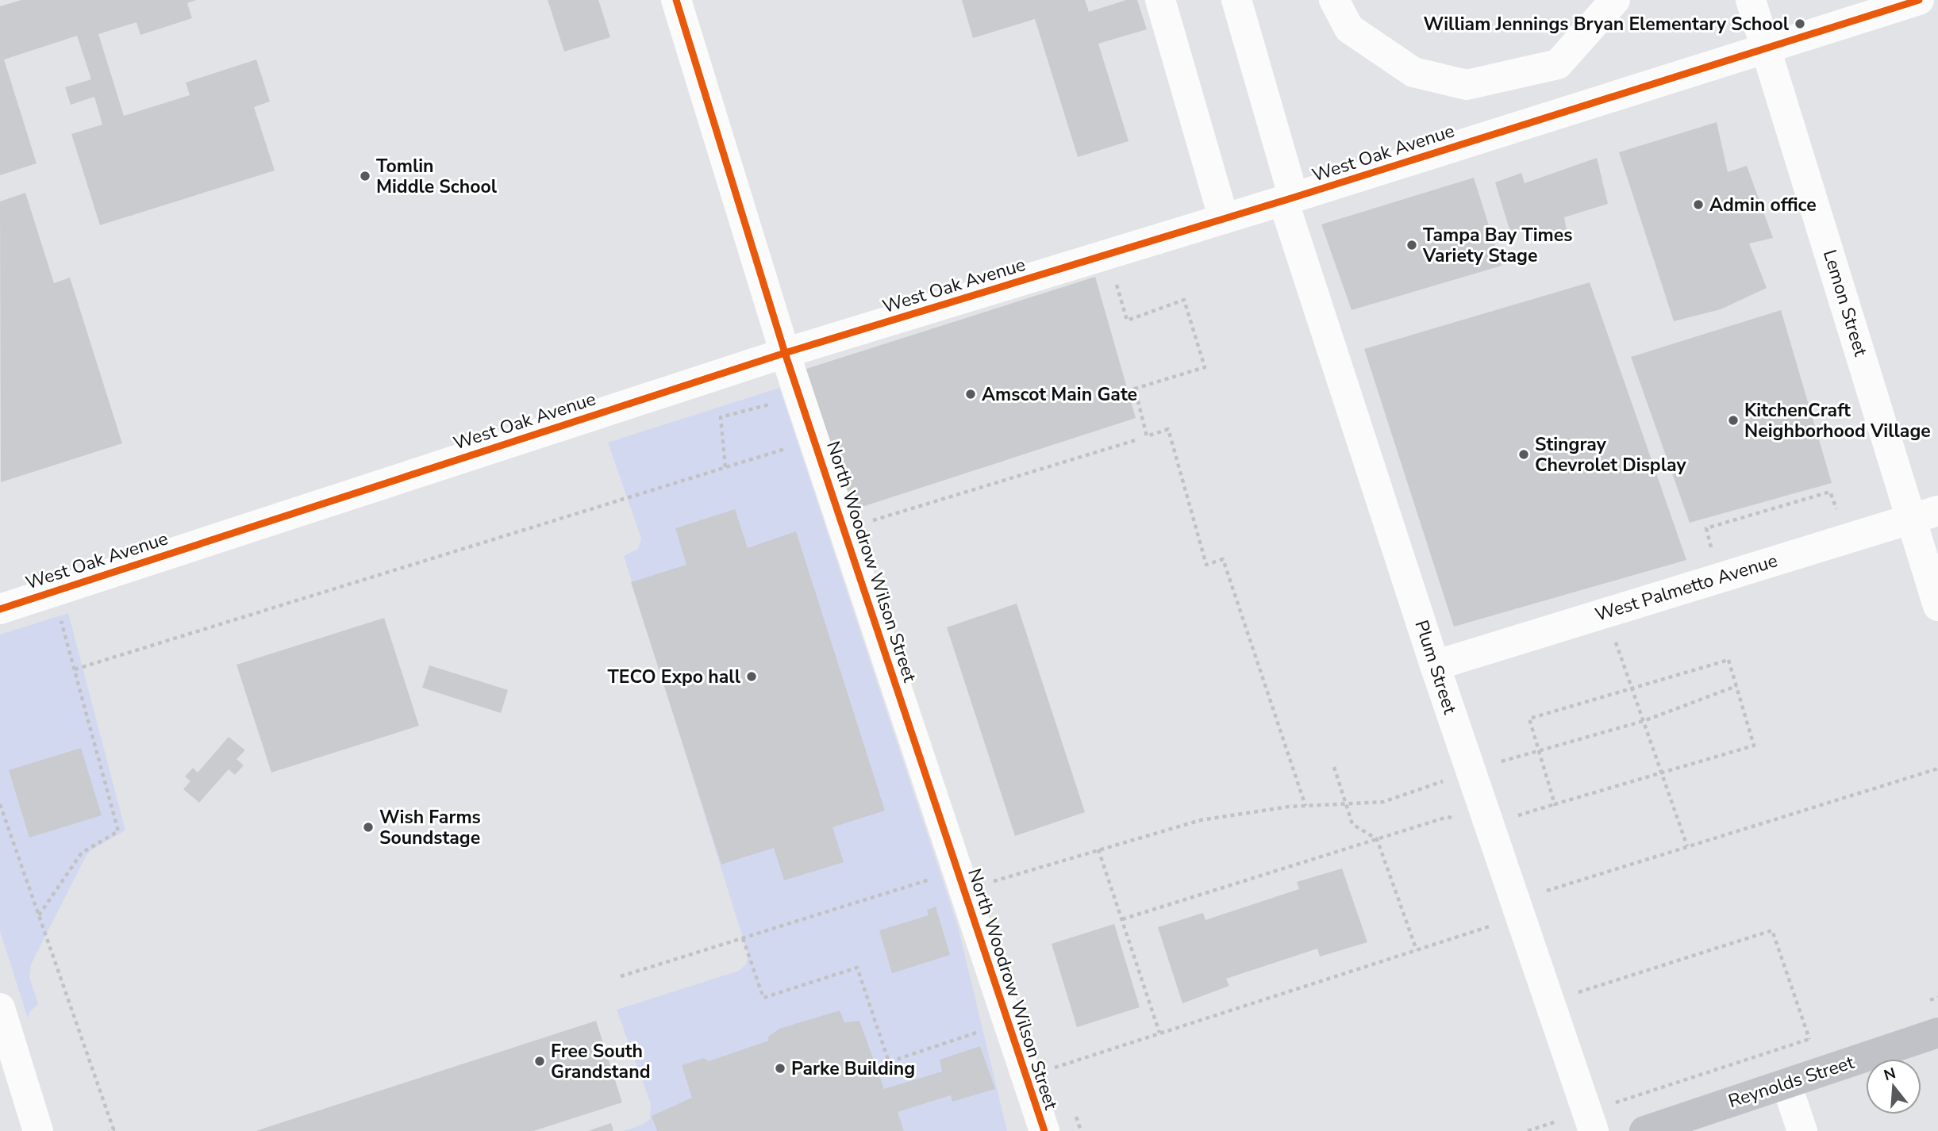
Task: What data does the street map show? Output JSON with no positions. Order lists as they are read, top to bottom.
{
  "streets": {
    "main road": ["Reynolds Street"],
    "street": [
      "West Oak Avenue",
      "Lemon Street",
      "North Woodrow Wilson Street",
      "West Palmetto Avenue",
      "Plum Street"
    ]
  },
  "crossings": [
    ["West Oak Avenue", "Lemon Street"],
    ["West Oak Avenue", "North Woodrow Wilson Street"],
    ["West Oak Avenue", "Plum Street"],
    ["Lemon Street", "West Palmetto Avenue"],
    ["West Palmetto Avenue", "Plum Street"]
  ],
  "places": [
    "William Jennings Bryan Elementary School",
    "Tomlin Middle School",
    "Admin office",
    "Tampa Bay Times Variety Stage",
    "Amscot Main Gate",
    "KitchenCraft Neighborhood Village",
    "Stingray Chevrolet Display",
    "TECO Expo hall",
    "Wish Farms Soundstage",
    "Free South Grandstand",
    "Parke Building"
  ],
  "north": "top"
}
